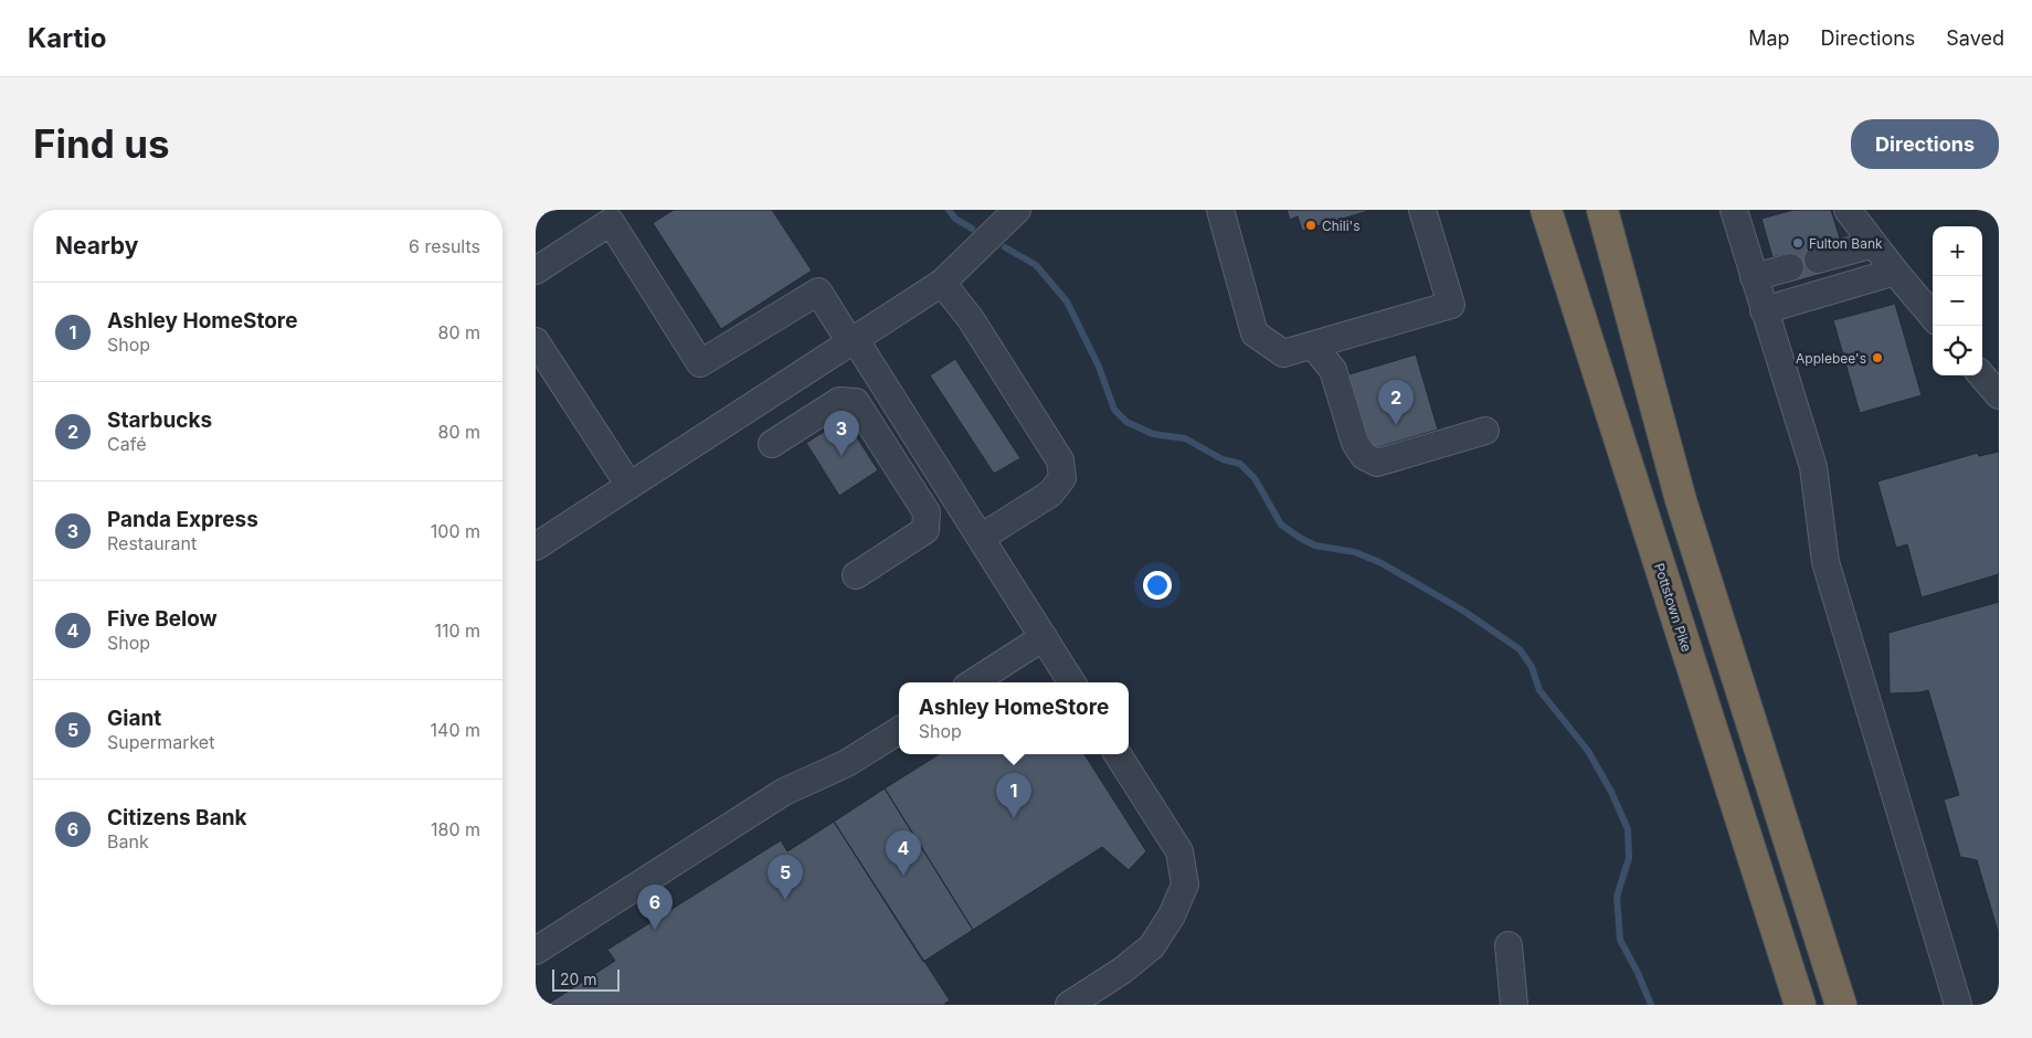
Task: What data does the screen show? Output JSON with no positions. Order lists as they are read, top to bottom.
{
  "streets": {
    "highway": ["Pottstown Pike"]
  },
  "places": ["Chili's", "Fulton Bank", "Applebee's"],
  "scale_bar": "20 m",
  "page": {
    "header": "Kartio",
    "nav": ["Map", "Directions", "Saved"],
    "buttons": "Directions",
    "title": "Find us",
    "heading": ["Nearby", "6 results"],
    "map_buttons": ["+", "−"],
    "list": [
      {
        "mark": "1",
        "name": "Ashley HomeStore",
        "note": "Shop",
        "value": "80 m"
      },
      {
        "mark": "2",
        "name": "Starbucks",
        "note": "Café",
        "value": "80 m"
      },
      {
        "mark": "3",
        "name": "Panda Express",
        "note": "Restaurant",
        "value": "100 m"
      },
      {
        "mark": "4",
        "name": "Five Below",
        "note": "Shop",
        "value": "110 m"
      },
      {
        "mark": "5",
        "name": "Giant",
        "note": "Supermarket",
        "value": "140 m"
      },
      {
        "mark": "6",
        "name": "Citizens Bank",
        "note": "Bank",
        "value": "180 m"
      }
    ],
    "pins": [
      "2",
      "3",
      "1",
      "4",
      "5",
      "6"
    ],
    "popup": ["Ashley HomeStore", "Shop"],
    "scale": "20 m"
  }
}
